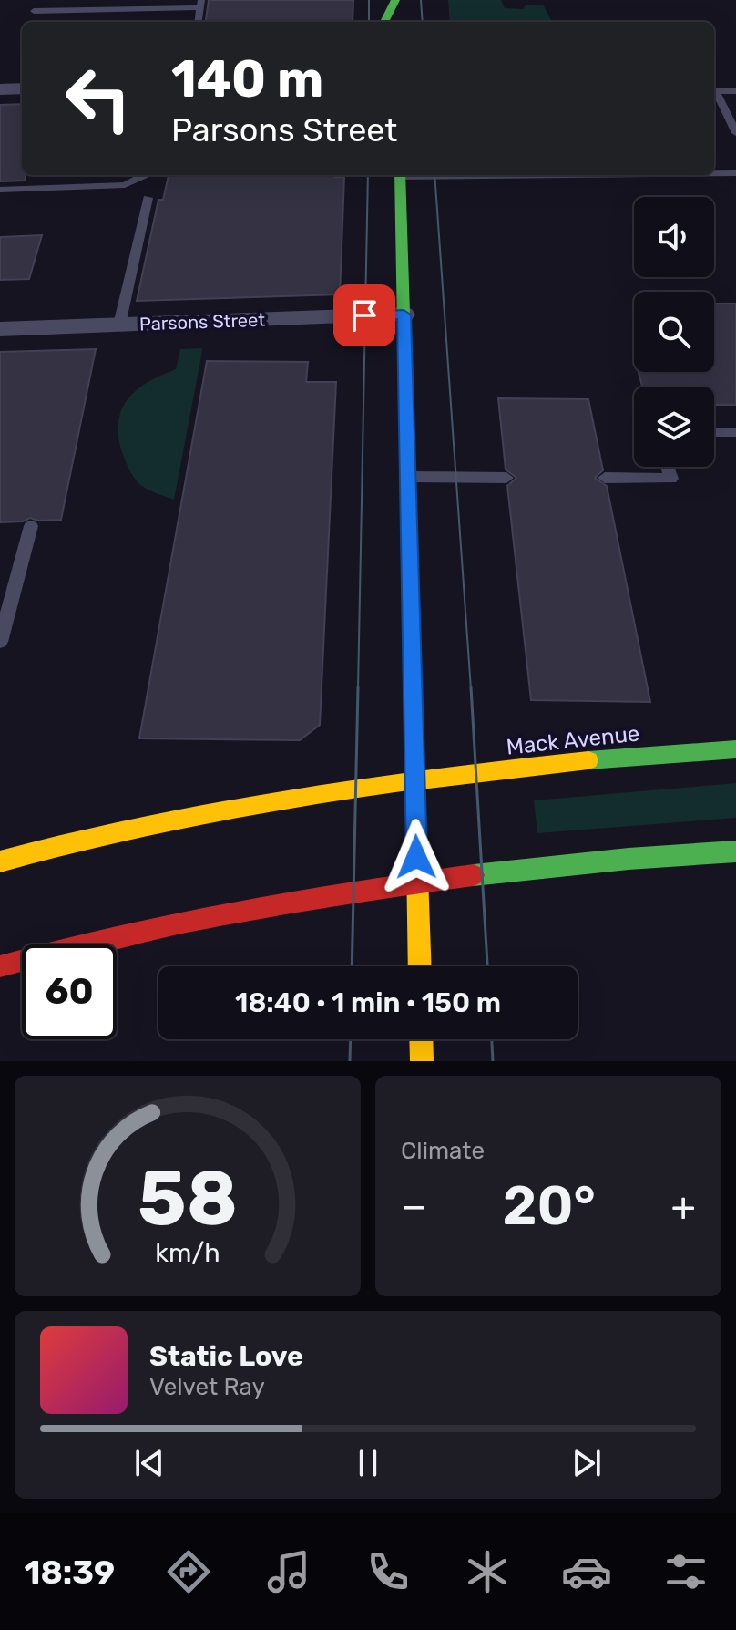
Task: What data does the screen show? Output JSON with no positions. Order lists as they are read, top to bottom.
{
  "streets": {
    "main road": ["Mack Avenue"],
    "street": ["Parsons Street"]
  },
  "page": {
    "turn": ["140 m", "Parsons Street"],
    "limit": "60",
    "trip": "18:40 · 1 min · 150 m",
    "tile": "Climate",
    "heat": ["−", "20°", "+"],
    "song": ["Static Love", "Velvet Ray"],
    "tabs": "18:39",
    "gauge": ["58", "km/h"]
  }
}
